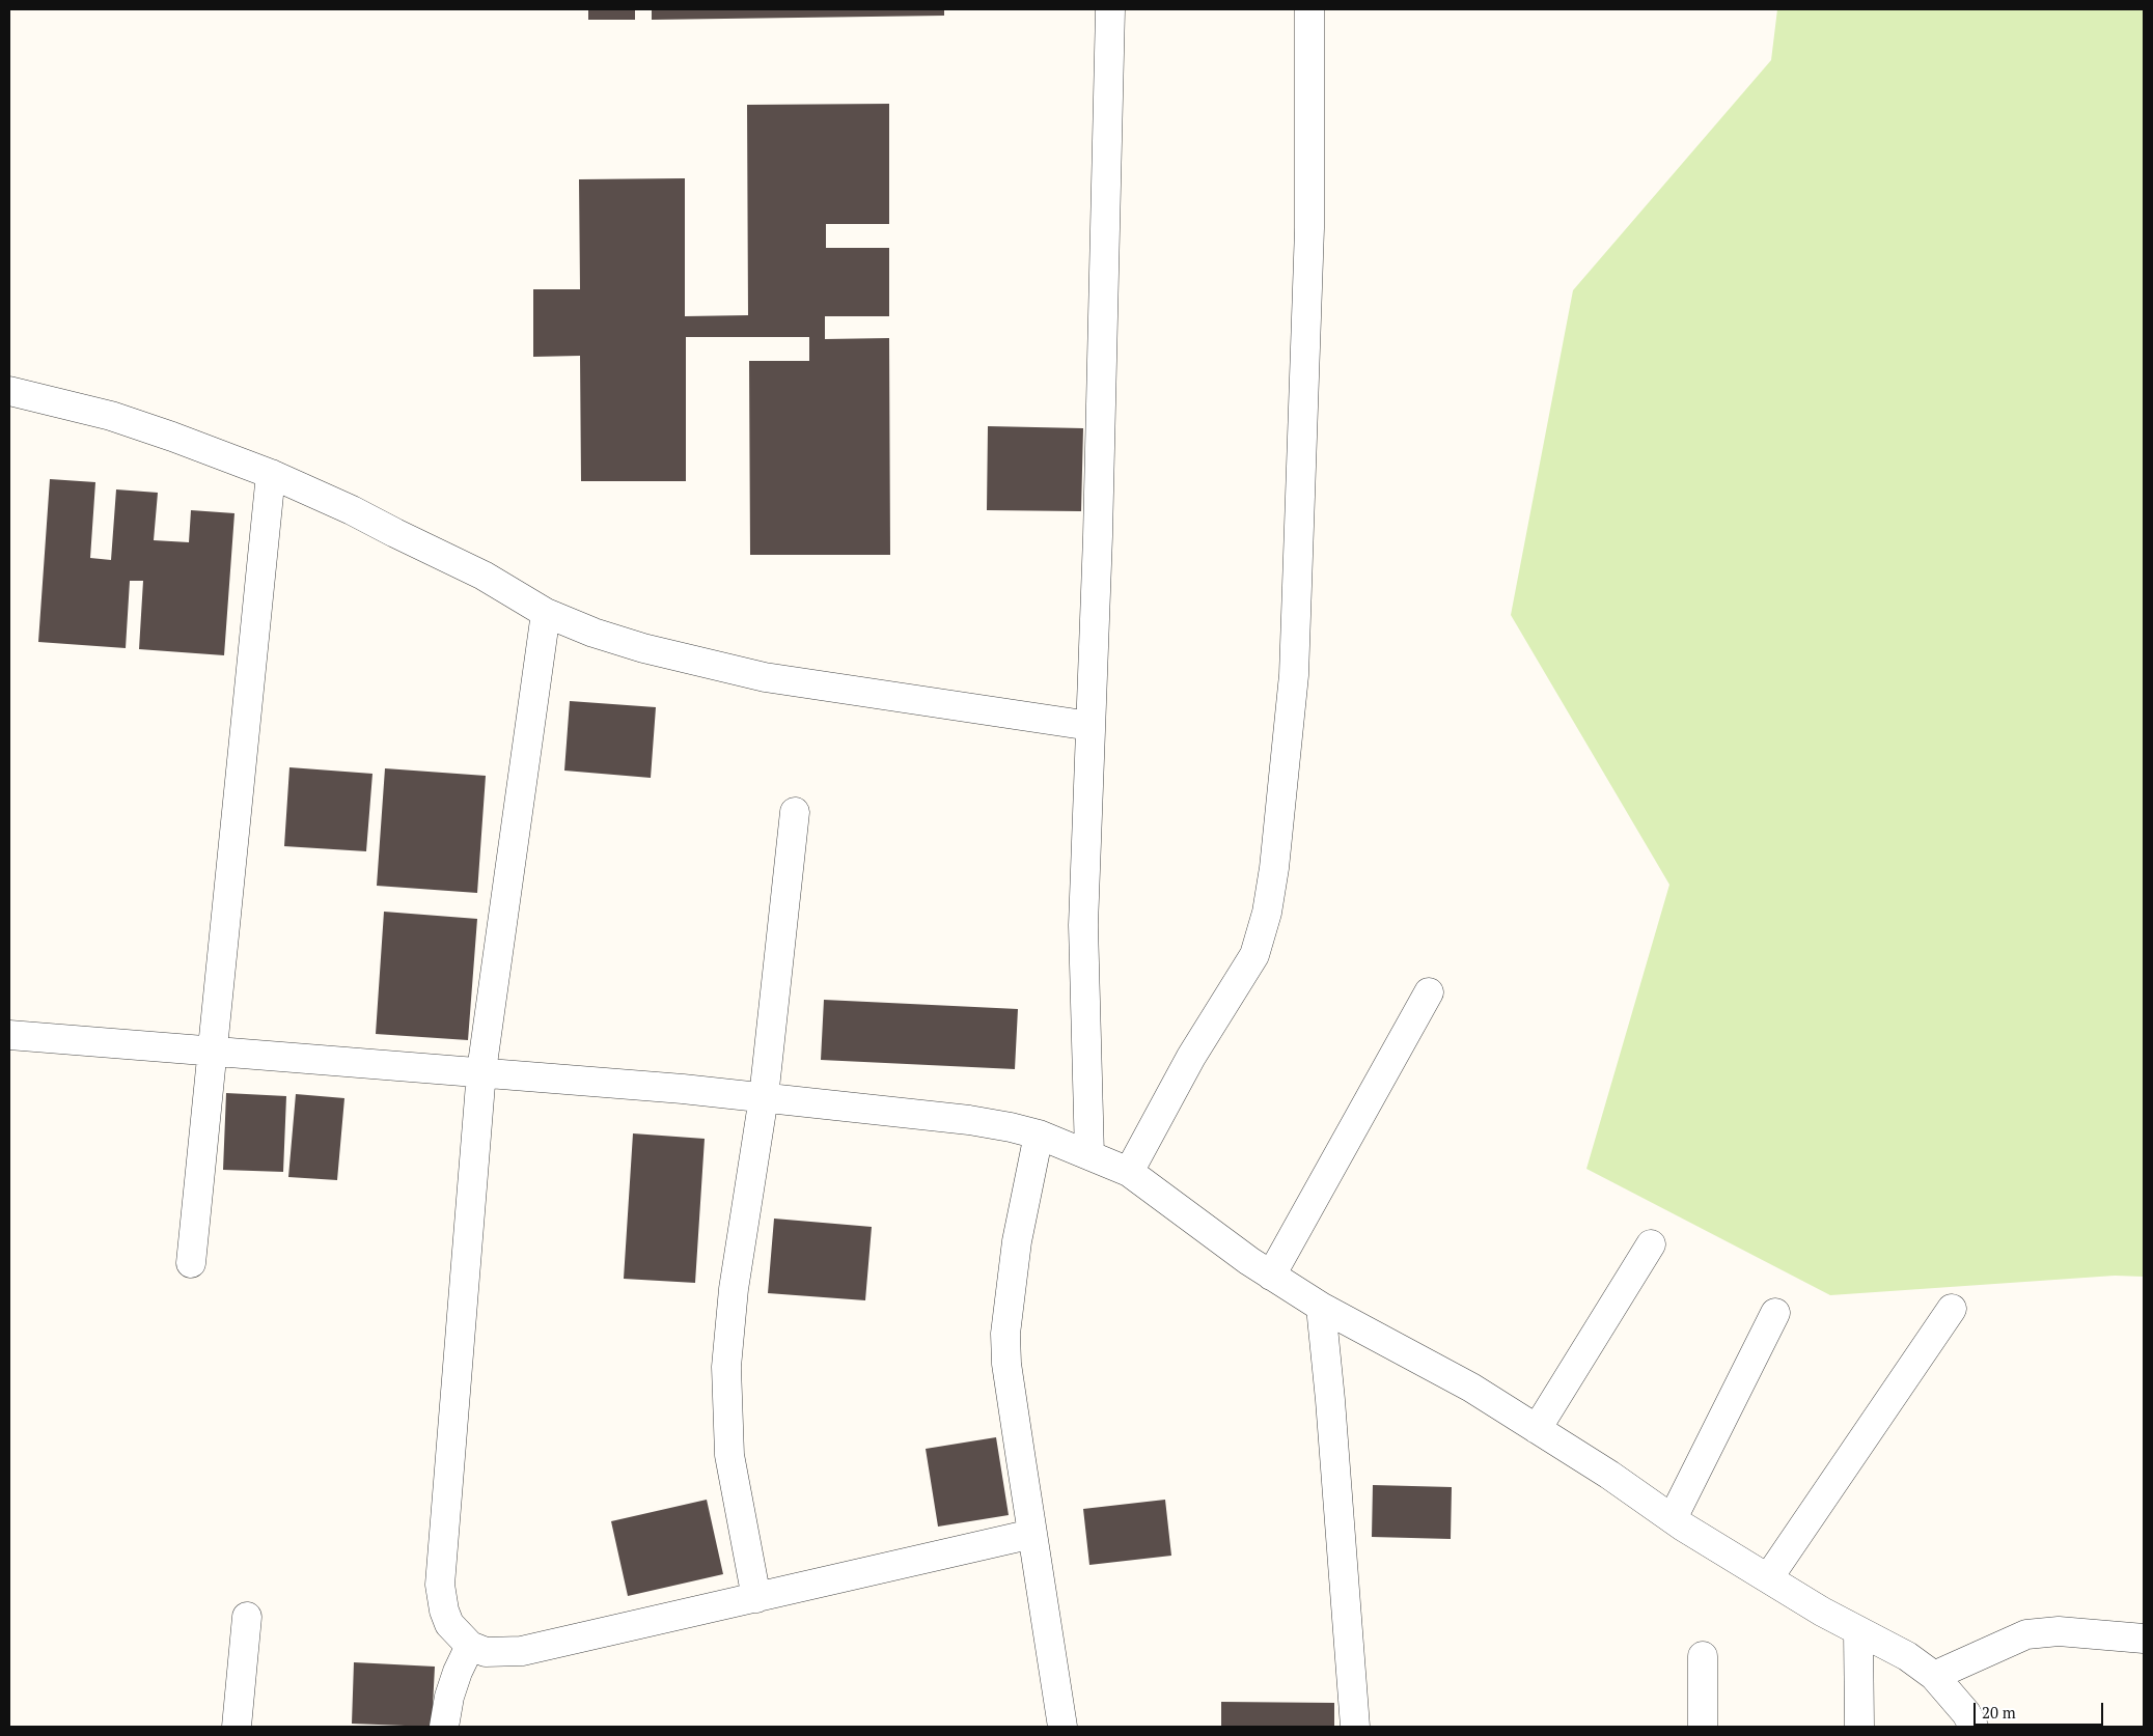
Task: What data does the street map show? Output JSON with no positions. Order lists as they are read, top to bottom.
{
  "scale_bar": "20 m"
}
